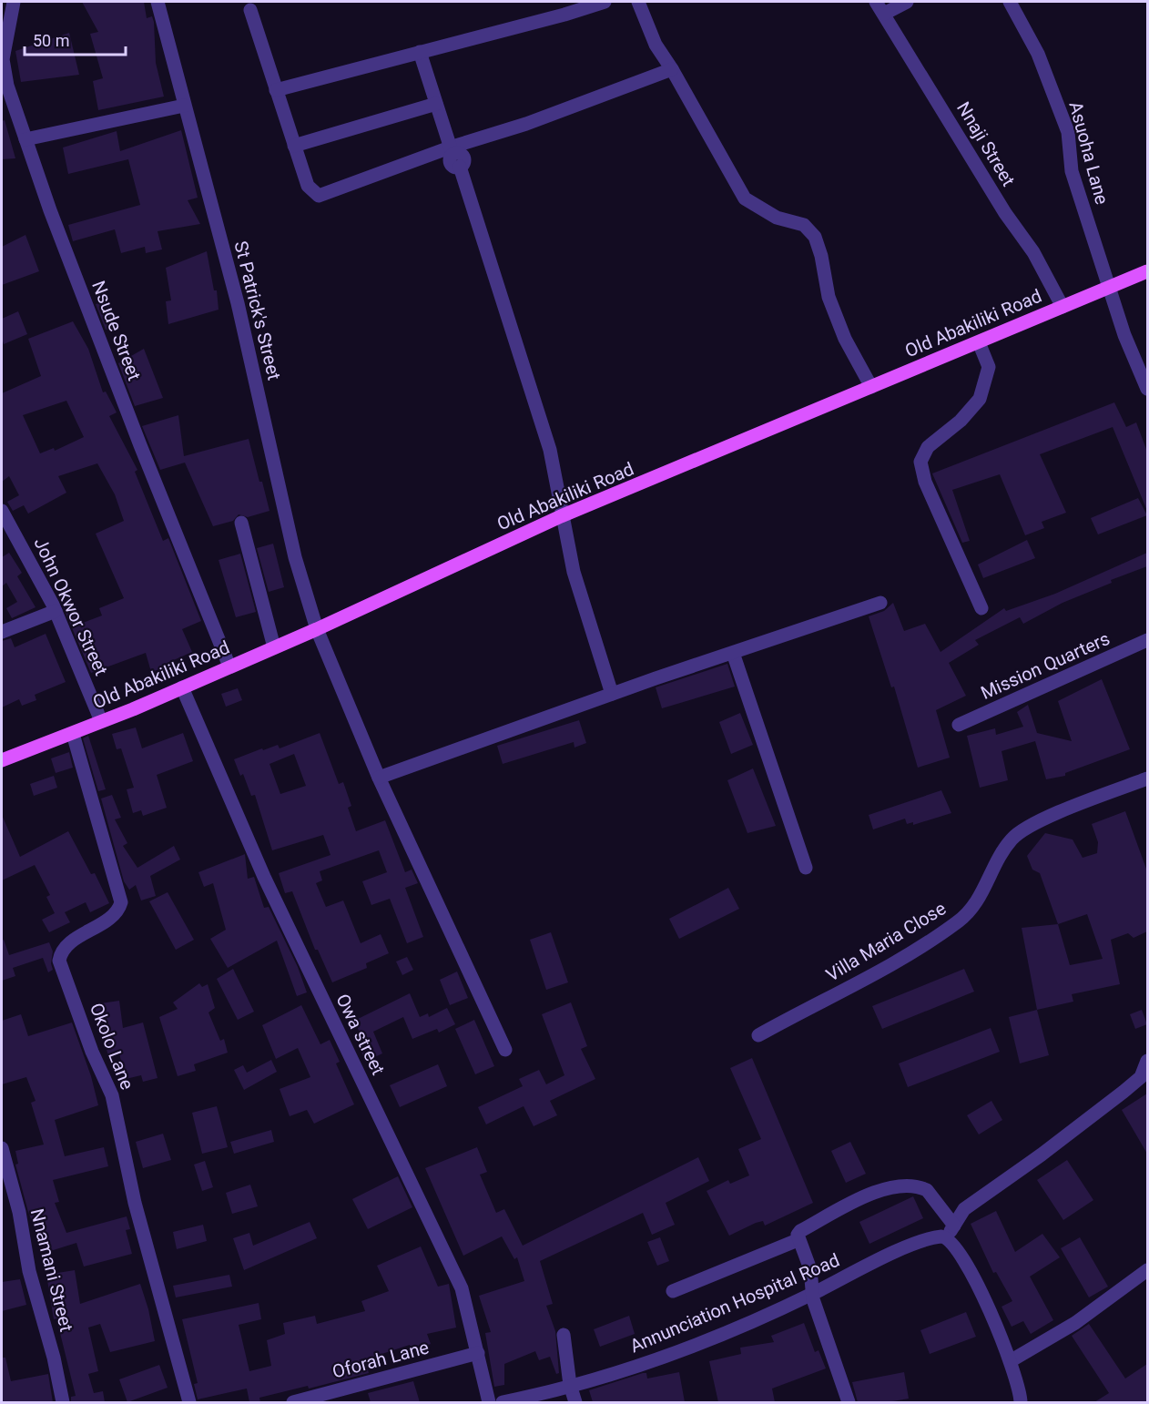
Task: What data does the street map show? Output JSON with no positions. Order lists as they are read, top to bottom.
{
  "streets": {
    "main road": ["Old Abakiliki Road"],
    "street": [
      "Nnaji Street",
      "Asuoha Lane",
      "St Patrick's Street",
      "Nsude Street",
      "John Okwor Street",
      "Mission Quarters",
      "Villa Maria Close",
      "Owa street",
      "Okolo Lane",
      "Nnamani Street",
      "Annunciation Hospital Road",
      "Oforah Lane"
    ]
  },
  "crossings": [
    ["Nnaji Street", "Old Abakiliki Road"],
    ["Asuoha Lane", "Old Abakiliki Road"],
    ["St Patrick's Street", "Old Abakiliki Road"],
    ["Old Abakiliki Road", "Nsude Street"],
    ["Old Abakiliki Road", "John Okwor Street"],
    ["Old Abakiliki Road", "Owa street"],
    ["Old Abakiliki Road", "Okolo Lane"],
    ["Owa street", "Oforah Lane"]
  ],
  "scale_bar": "50 m"
}
